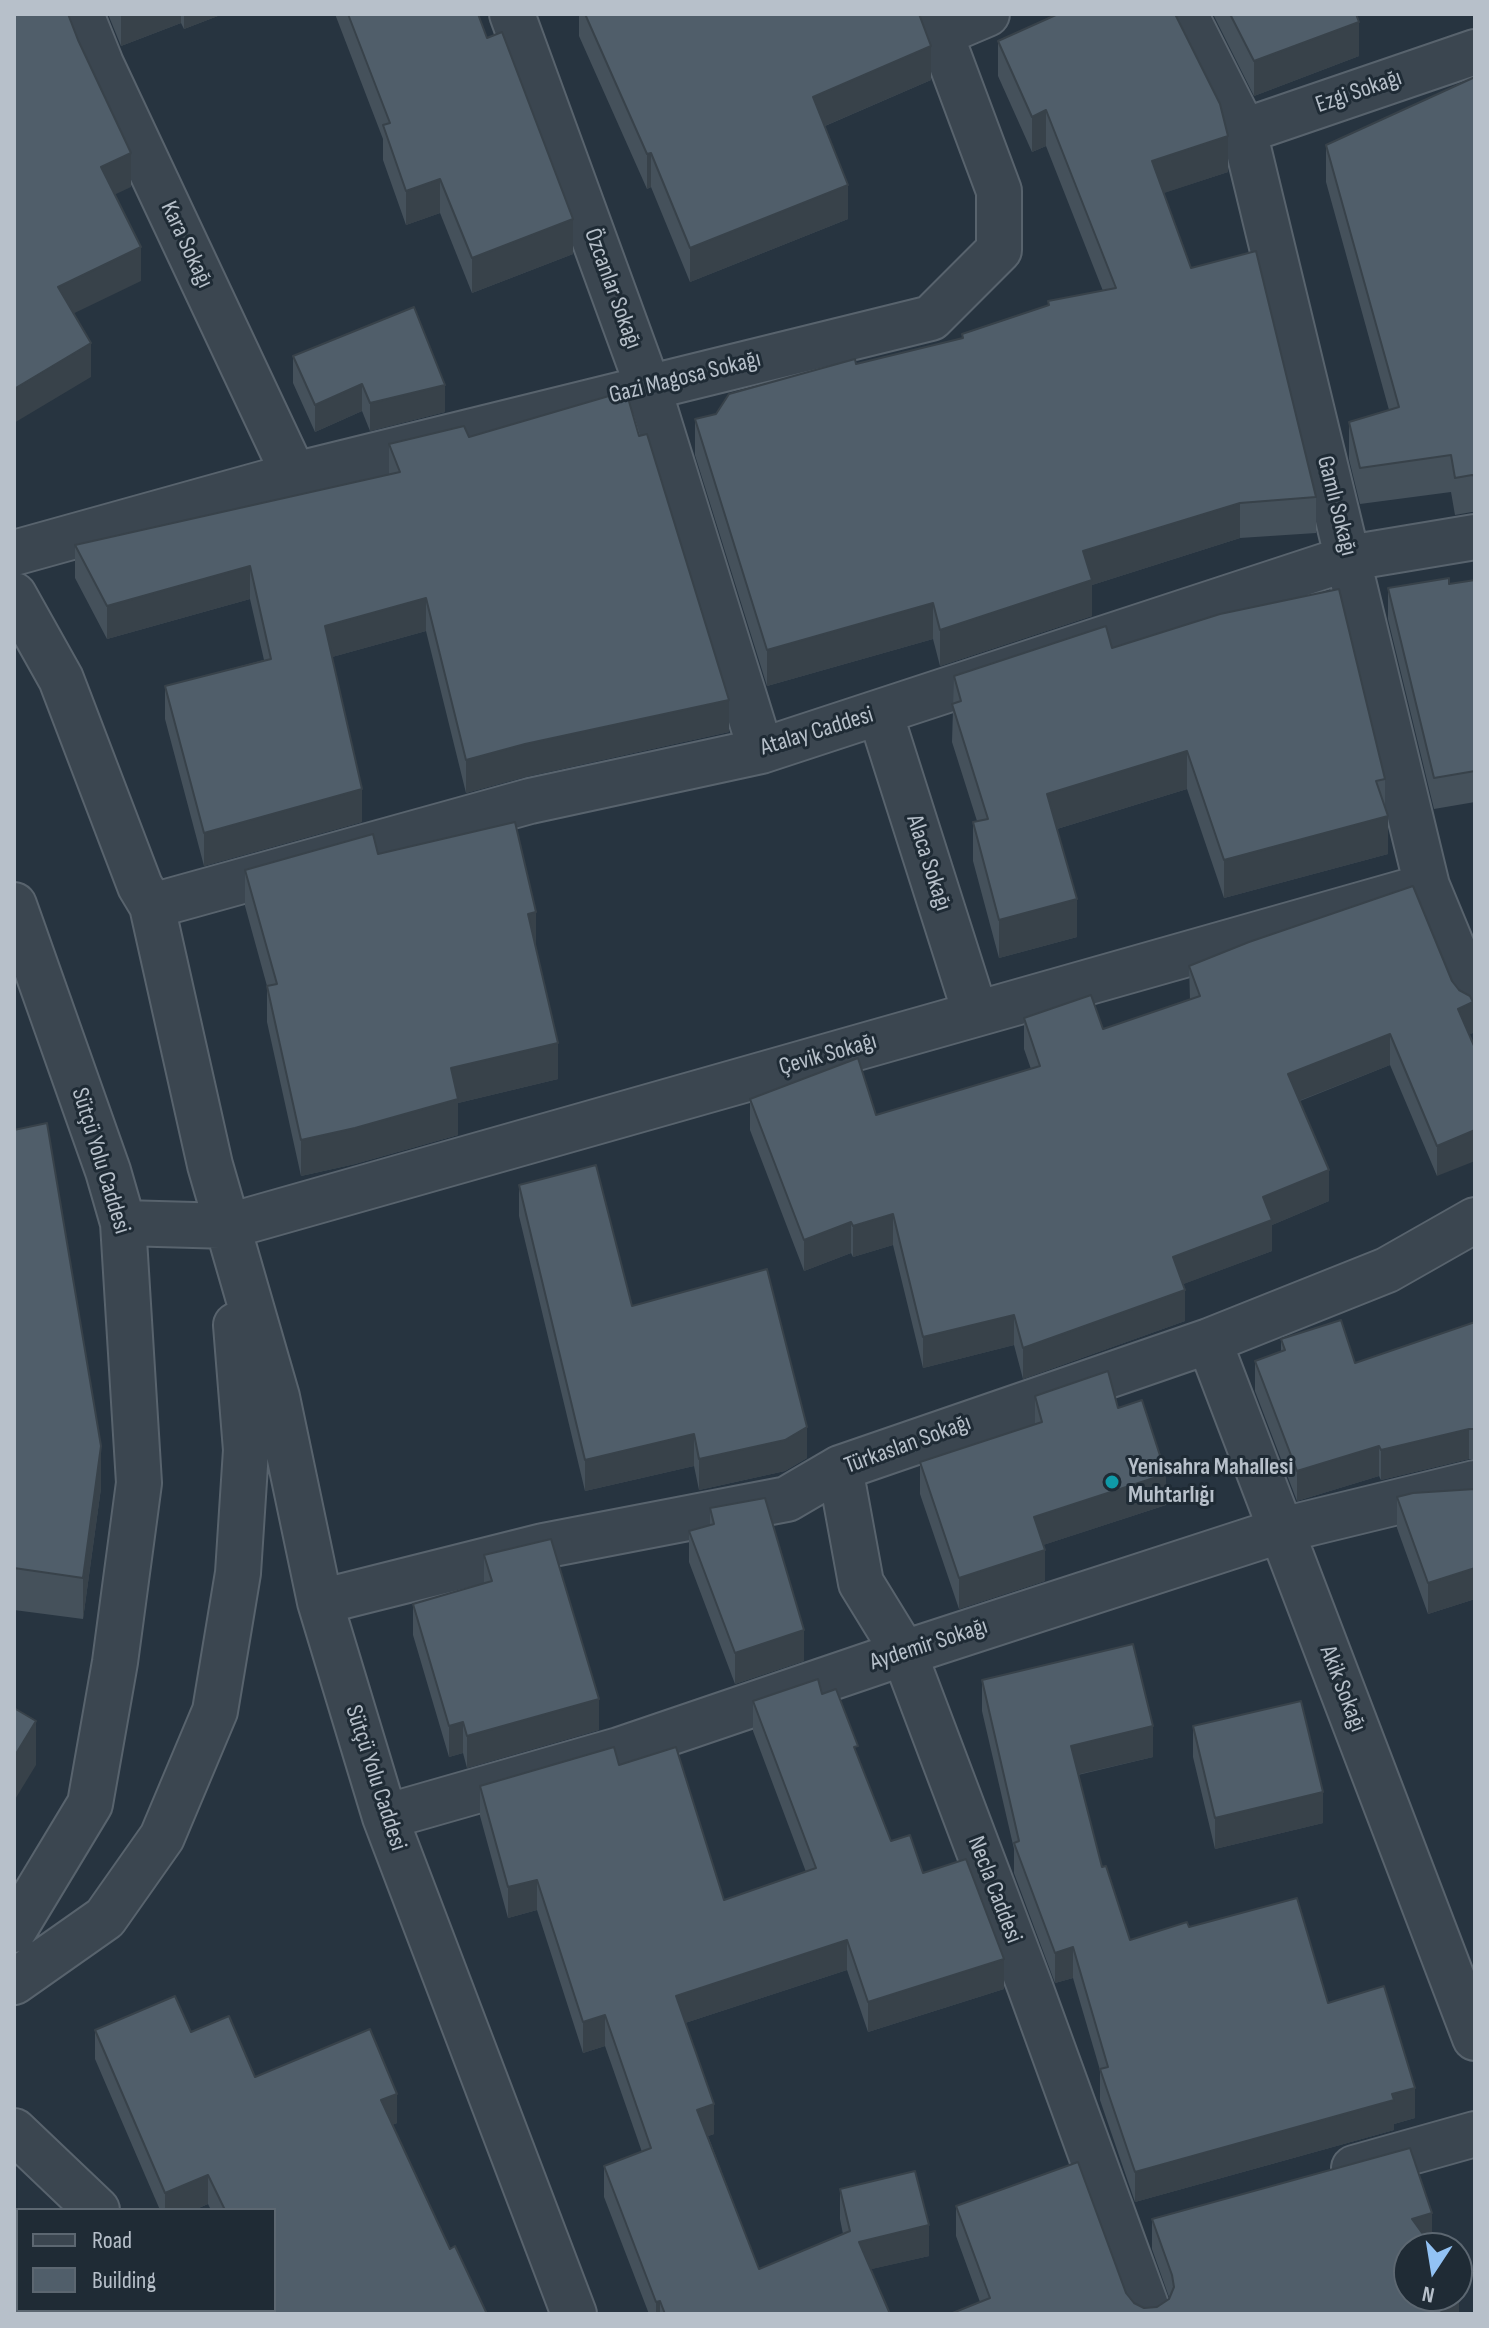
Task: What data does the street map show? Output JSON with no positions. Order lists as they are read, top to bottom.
{
  "streets": {
    "street": [
      "Ezgi Sokağı",
      "Kara Sokağı",
      "Özcanlar Sokağı",
      "Gazi Magosa Sokağı",
      "Gamlı Sokağı",
      "Atalay Caddesi",
      "Alaca Sokağı",
      "Çevik Sokağı",
      "Sütçü Yolu Caddesi",
      "Türkaslan Sokağı",
      "Aydemir Sokağı",
      "Akik Sokağı",
      "Necla Caddesi"
    ]
  },
  "crossings": [
    ["Ezgi Sokağı", "Gamlı Sokağı"],
    ["Kara Sokağı", "Gazi Magosa Sokağı"],
    ["Özcanlar Sokağı", "Gazi Magosa Sokağı"],
    ["Özcanlar Sokağı", "Atalay Caddesi"],
    ["Gamlı Sokağı", "Atalay Caddesi"],
    ["Gamlı Sokağı", "Çevik Sokağı"],
    ["Atalay Caddesi", "Alaca Sokağı"],
    ["Atalay Caddesi", "Sütçü Yolu Caddesi"],
    ["Alaca Sokağı", "Çevik Sokağı"],
    ["Çevik Sokağı", "Sütçü Yolu Caddesi"],
    ["Sütçü Yolu Caddesi", "Türkaslan Sokağı"],
    ["Sütçü Yolu Caddesi", "Aydemir Sokağı"],
    ["Türkaslan Sokağı", "Akik Sokağı"],
    ["Türkaslan Sokağı", "Necla Caddesi"],
    ["Aydemir Sokağı", "Akik Sokağı"],
    ["Aydemir Sokağı", "Necla Caddesi"]
  ],
  "places": ["Yenisahra Mahallesi Muhtarlığı"],
  "legend": ["Road", "Building"],
  "north": "bottom"
}
